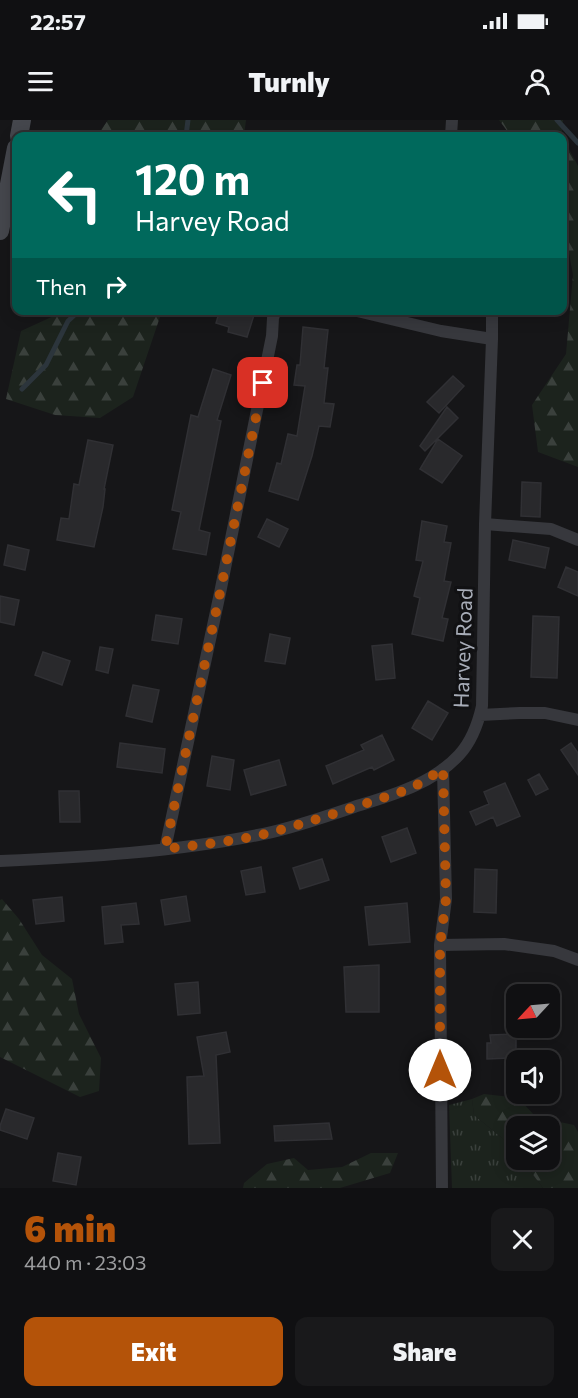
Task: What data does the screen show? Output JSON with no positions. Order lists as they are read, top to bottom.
{
  "streets": {
    "street": ["Harvey Road"]
  },
  "north": "bottom left",
  "page": {
    "status": "22:57",
    "header": "Turnly",
    "turn": ["120 m", "Harvey Road"],
    "then": "Then",
    "heading": ["6 min", "440 m · 23:03"],
    "buttons": ["Exit", "Share"]
  }
}
